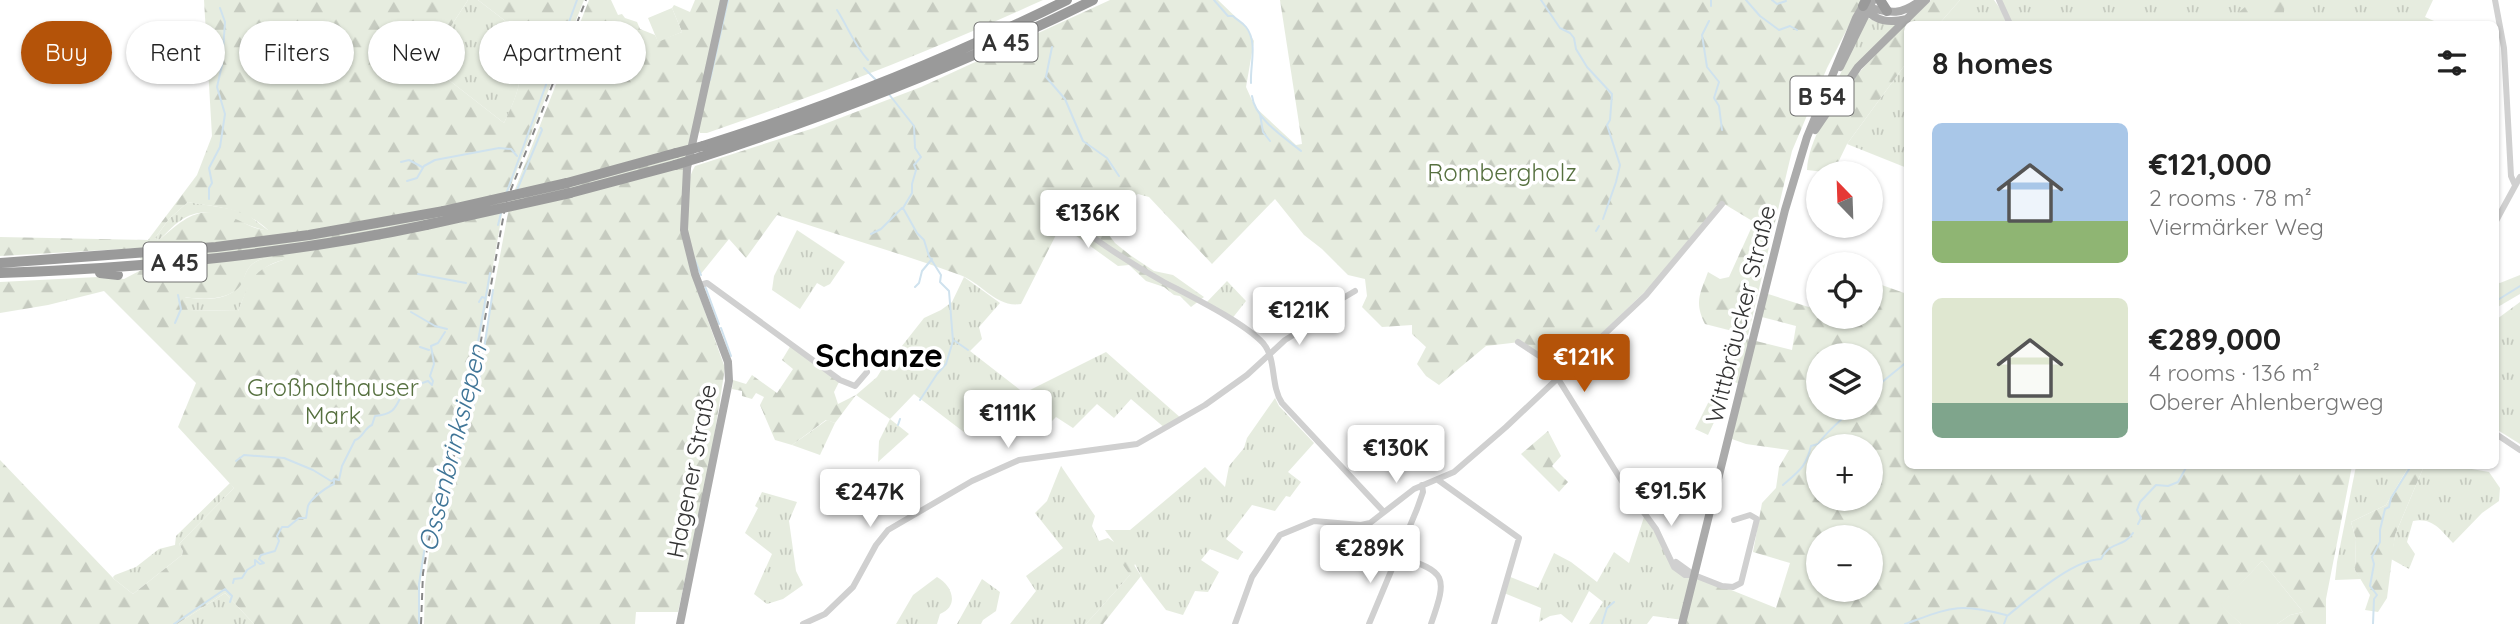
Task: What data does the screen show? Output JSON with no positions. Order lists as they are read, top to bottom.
{
  "streets": {
    "highway": ["A 45"],
    "main road": ["B 54", "Wittbräucker Straße", "Hagener Straße"]
  },
  "crossings": [
    ["B 54", "Wittbräucker Straße"]
  ],
  "districts": ["Schanze"],
  "water": ["Ossenbrinksiepen"],
  "parks": ["Rombergholz", "Großholthauser Mark"],
  "north": "top left",
  "page": {
    "chip": [
      "Buy",
      "Rent",
      "Filters",
      "New",
      "Apartment"
    ],
    "heading": "8 homes",
    "list": [
      {
        "name": "€121,000",
        "note": "2 rooms · 78 m² · Viermärker Weg"
      },
      {
        "name": "€289,000",
        "note": "4 rooms · 136 m² · Oberer Ahlenbergweg"
      }
    ],
    "map_buttons": ["+", "−"],
    "price": [
      "€136K",
      "€121K",
      "€121K",
      "€111K",
      "€130K",
      "€91.5K",
      "€247K",
      "€289K"
    ]
  }
}
